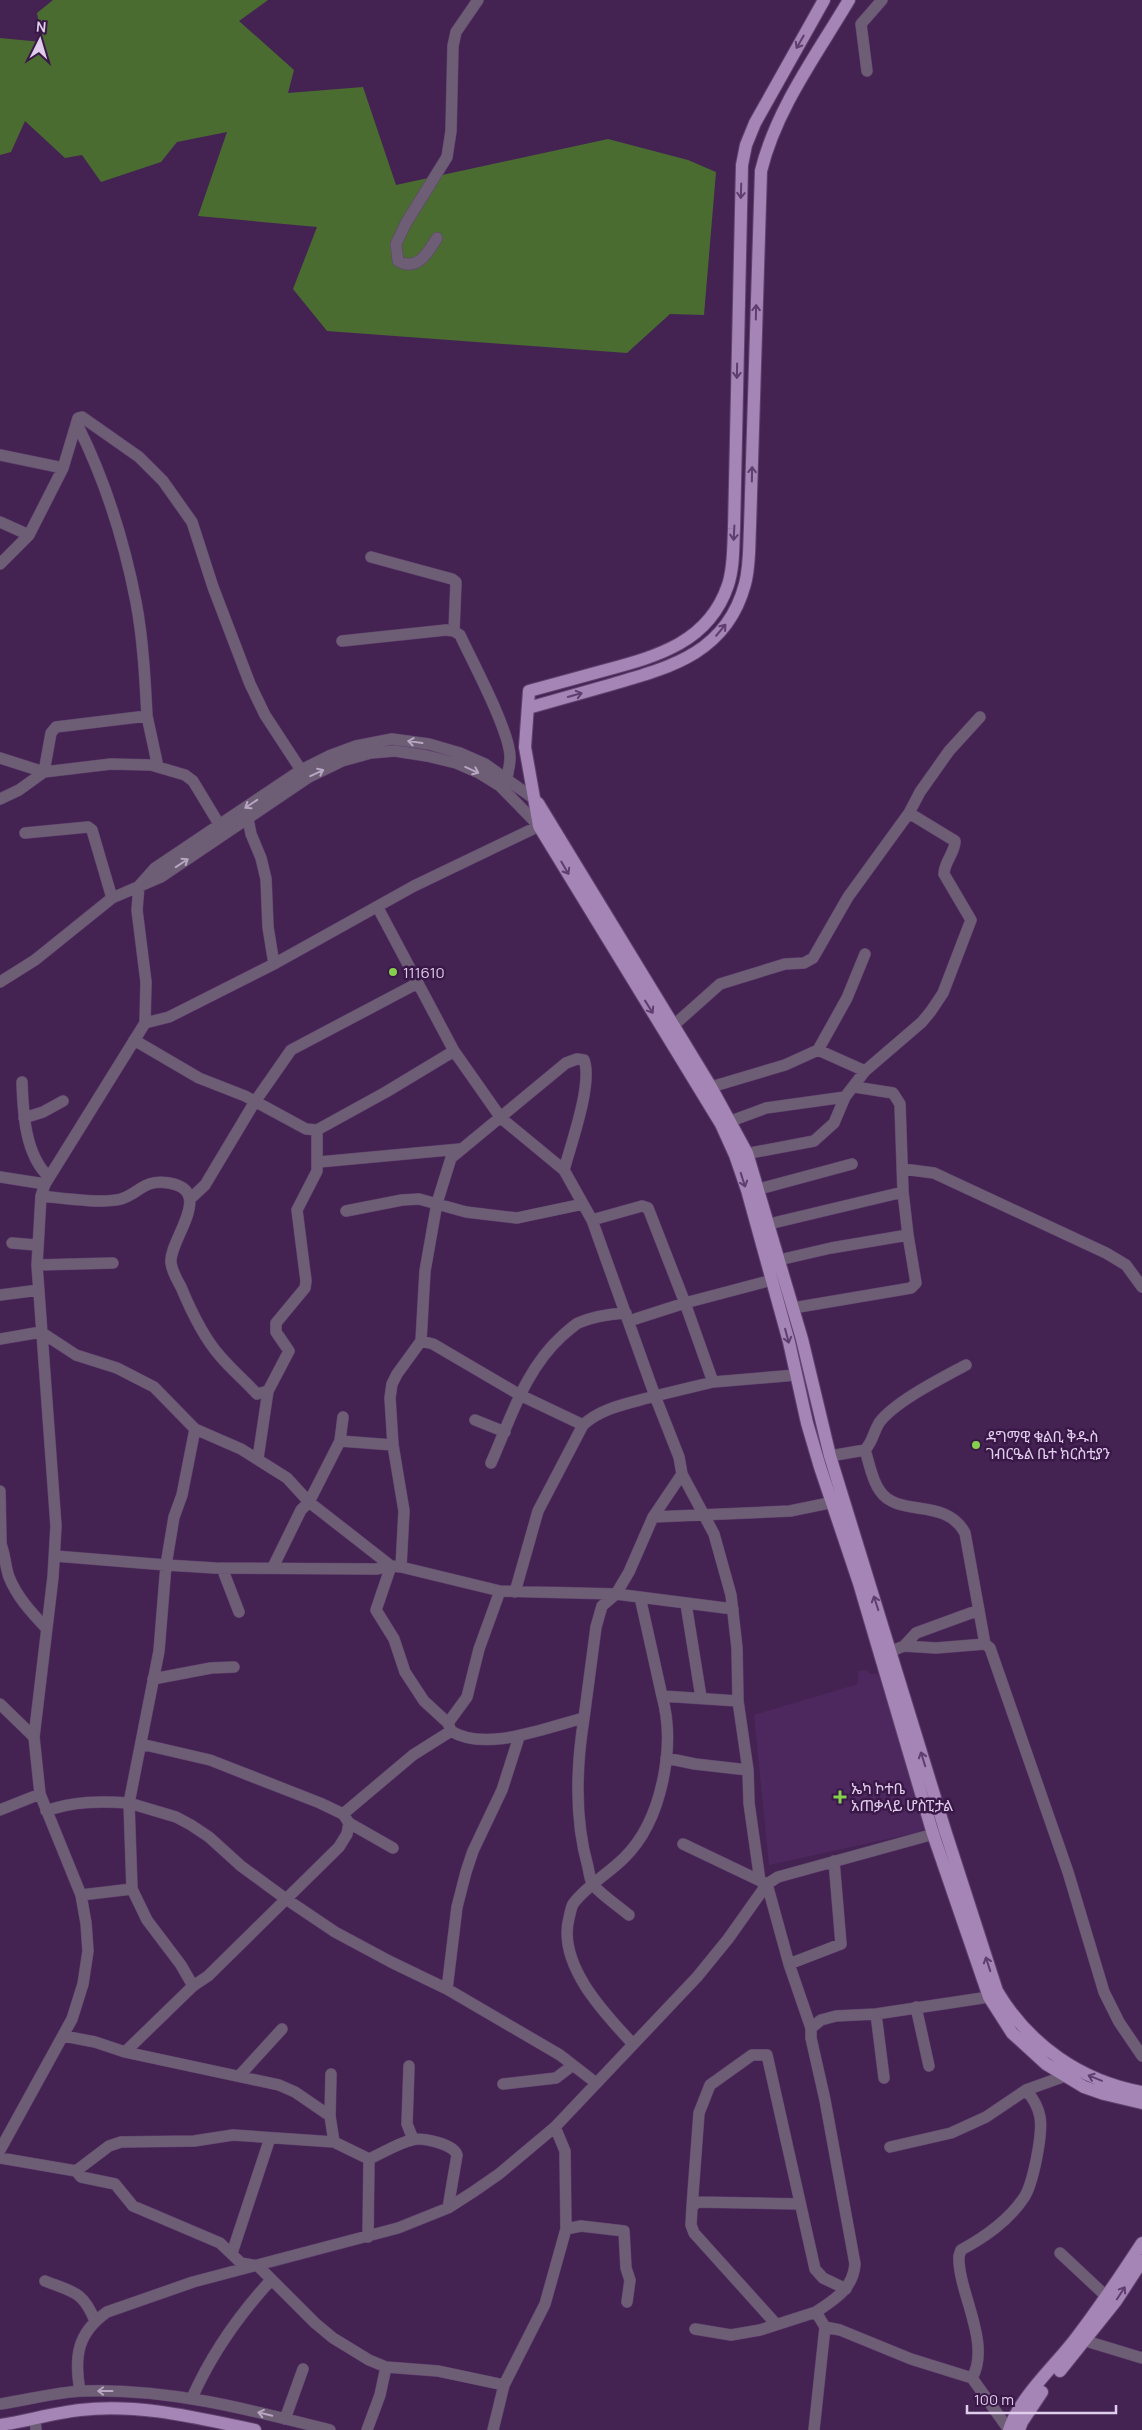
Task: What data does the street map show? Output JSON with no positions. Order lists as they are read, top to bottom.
{
  "places": {
    "other": ["111610", "ዳግማዊ ቁልቢ ቅዱስ ገብርዔል ቤተ ክርስቲያን"],
    "health": ["ኤካ ኮተቤ አጠቃላይ ሆስፒታል"]
  },
  "scale_bar": "100 m",
  "north": "top"
}
